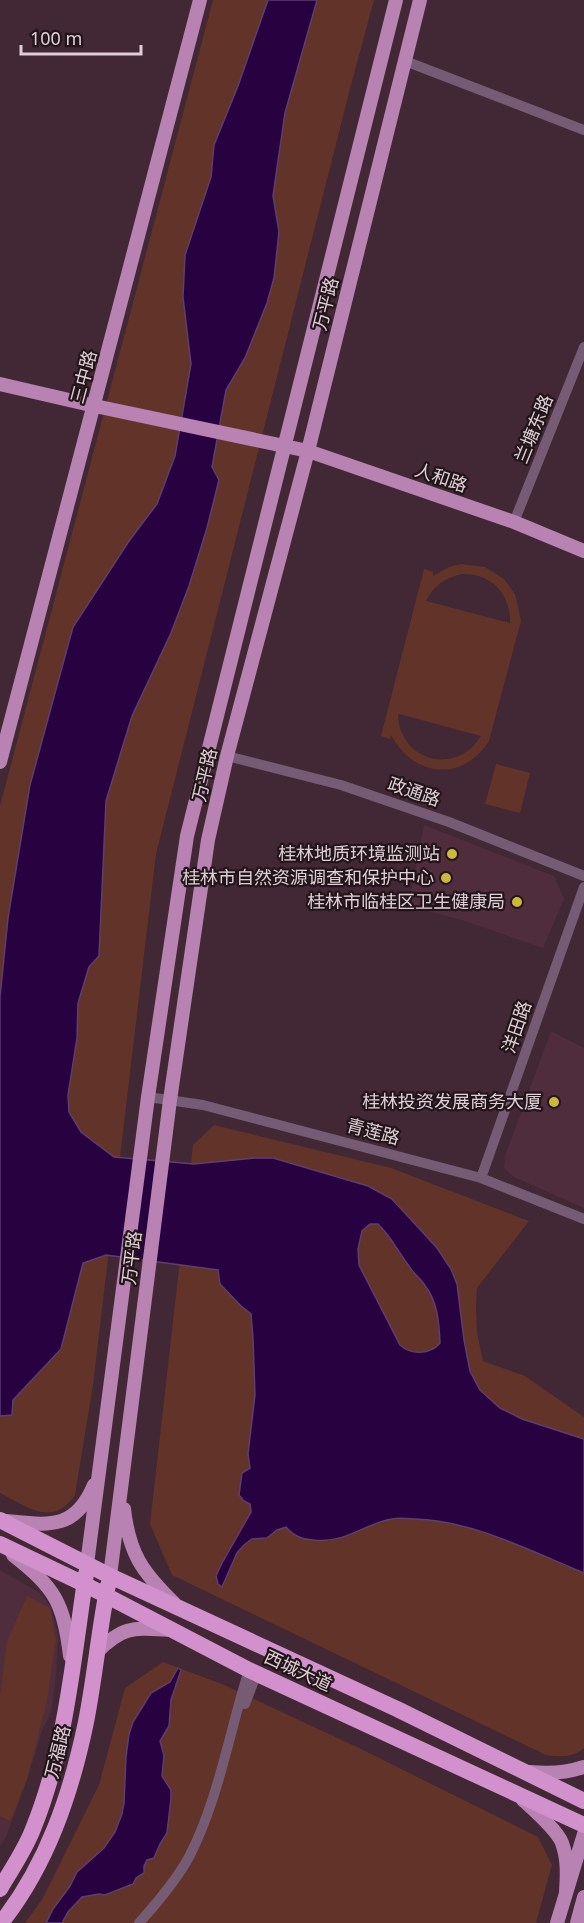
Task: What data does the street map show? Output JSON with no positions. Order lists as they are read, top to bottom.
{
  "streets": {
    "highway": ["西城大道", "万福路"],
    "main road": ["万平路", "三中路", "人和路"],
    "street": [
      "兰塘东路",
      "政通路",
      "洋田路",
      "青莲路"
    ]
  },
  "crossings": [
    ["万平路", "人和路"],
    ["万平路", "政通路"],
    ["万平路", "青莲路"],
    ["万平路", "西城大道"],
    ["万平路", "万福路"],
    ["三中路", "人和路"],
    ["兰塘东路", "人和路"],
    ["洋田路", "青莲路"],
    ["西城大道", "万福路"]
  ],
  "places": [
    "桂林地质环境监测站",
    "桂林市自然资源调查和保护中心",
    "桂林市临桂区卫生健康局",
    "桂林投资发展商务大厦"
  ],
  "scale_bar": "100 m"
}
